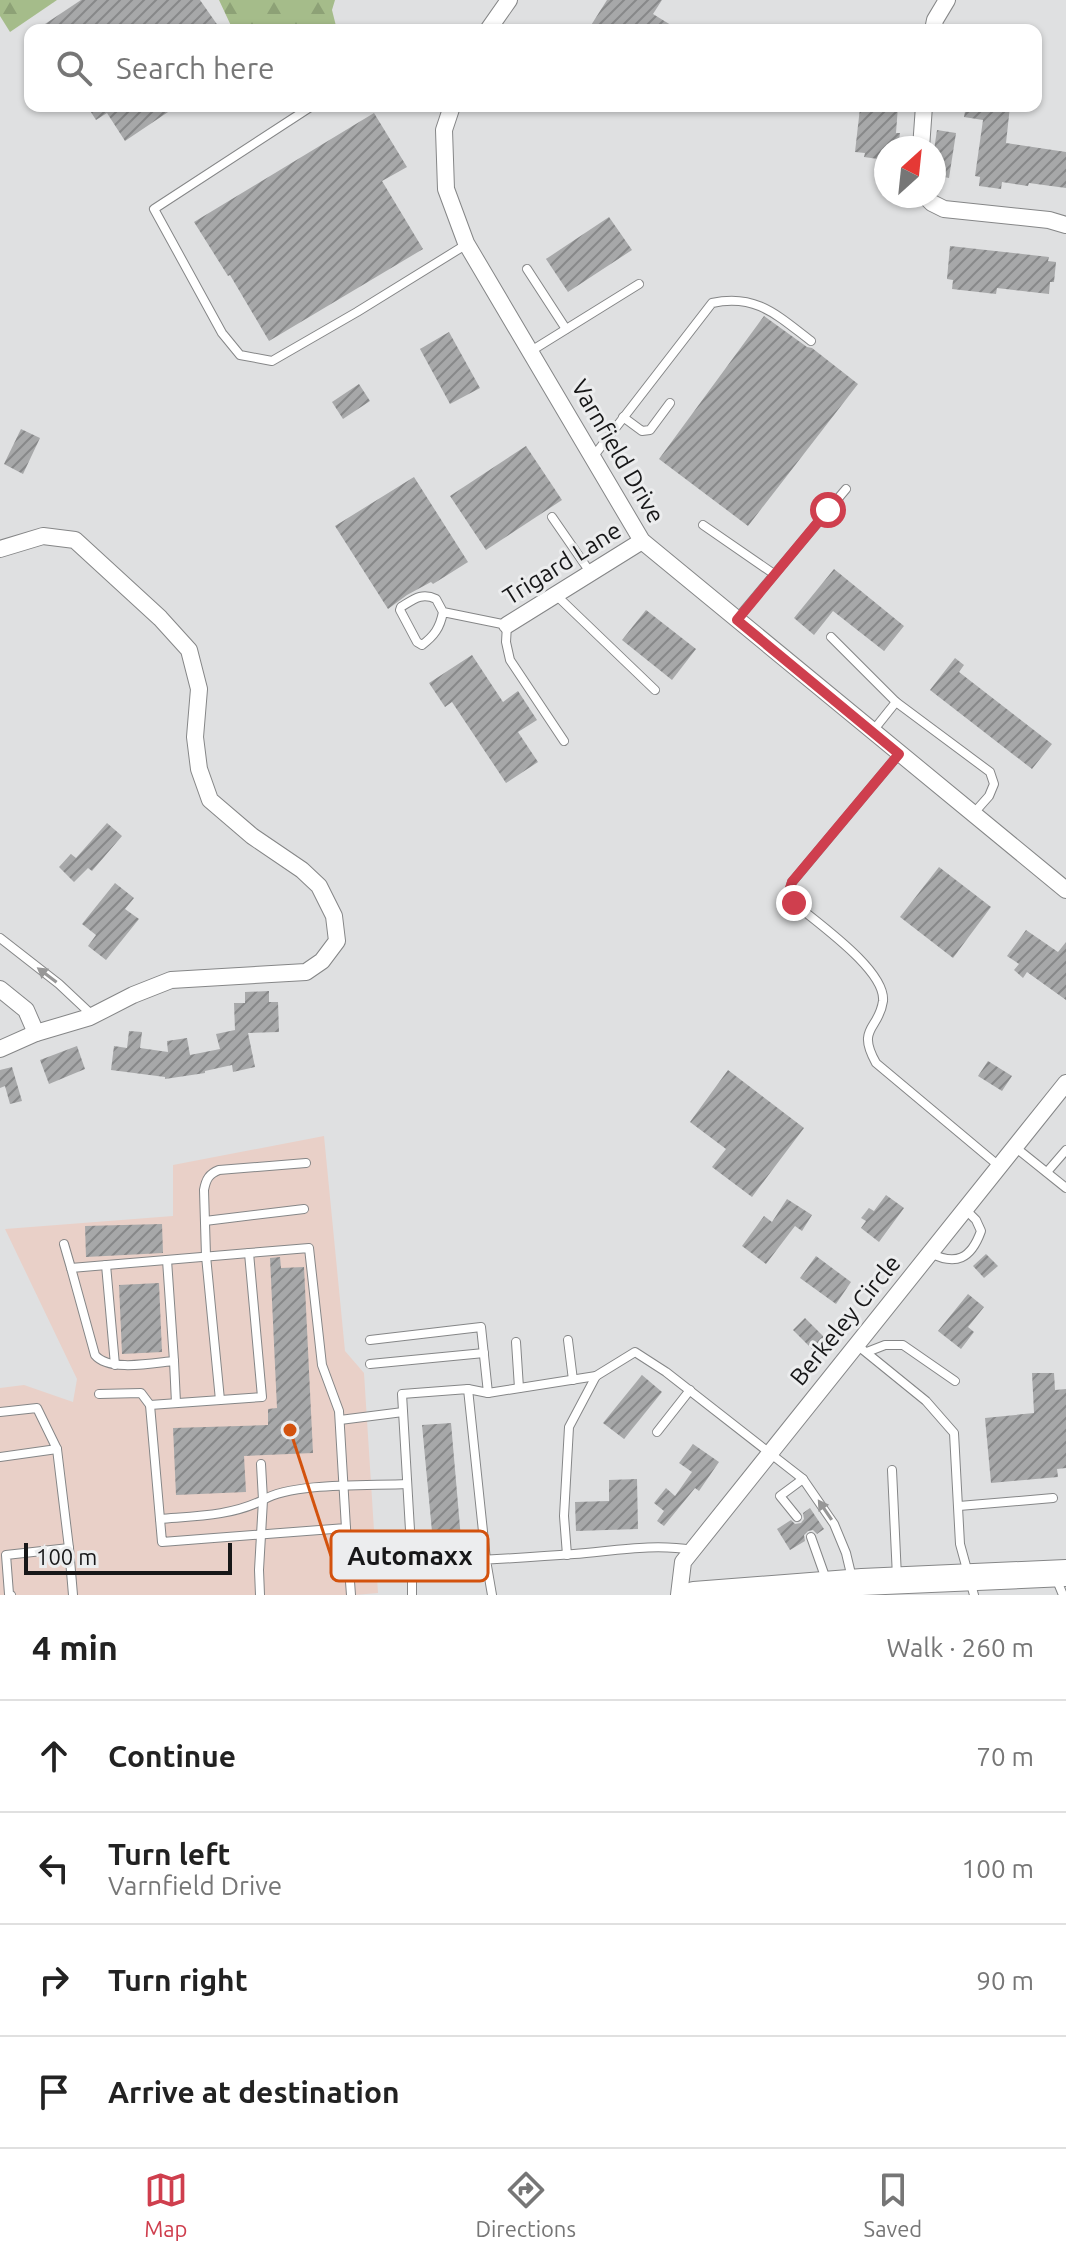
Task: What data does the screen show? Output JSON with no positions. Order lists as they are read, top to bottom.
{
  "streets": {
    "street": ["Varnfield Drive", "Trigard Lane", "Berkeley Circle"]
  },
  "crossings": [
    ["Varnfield Drive", "Trigard Lane"]
  ],
  "places": ["Automaxx"],
  "scale_bar": "100 m",
  "north": "top right",
  "page": {
    "search": "Search here",
    "scale": "100 m",
    "heading": ["4 min", "Walk · 260 m"],
    "list": [
      ["Continue", "70 m"],
      ["Turn left", "Varnfield Drive", "100 m"],
      ["Turn right", "90 m"],
      "Arrive at destination"
    ],
    "nav": ["Map", "Directions", "Saved"]
  }
}
